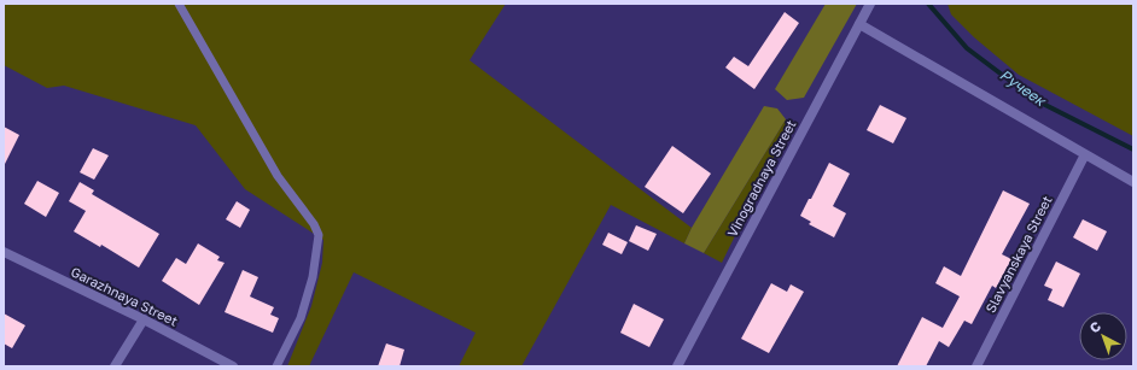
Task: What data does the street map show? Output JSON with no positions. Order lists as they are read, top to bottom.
{
  "streets": {
    "street": ["Vinogradnaya Street", "Slavyanskaya Street", "Garazhnaya Street"]
  },
  "water": ["Ручеек"],
  "north": "top left"
}
